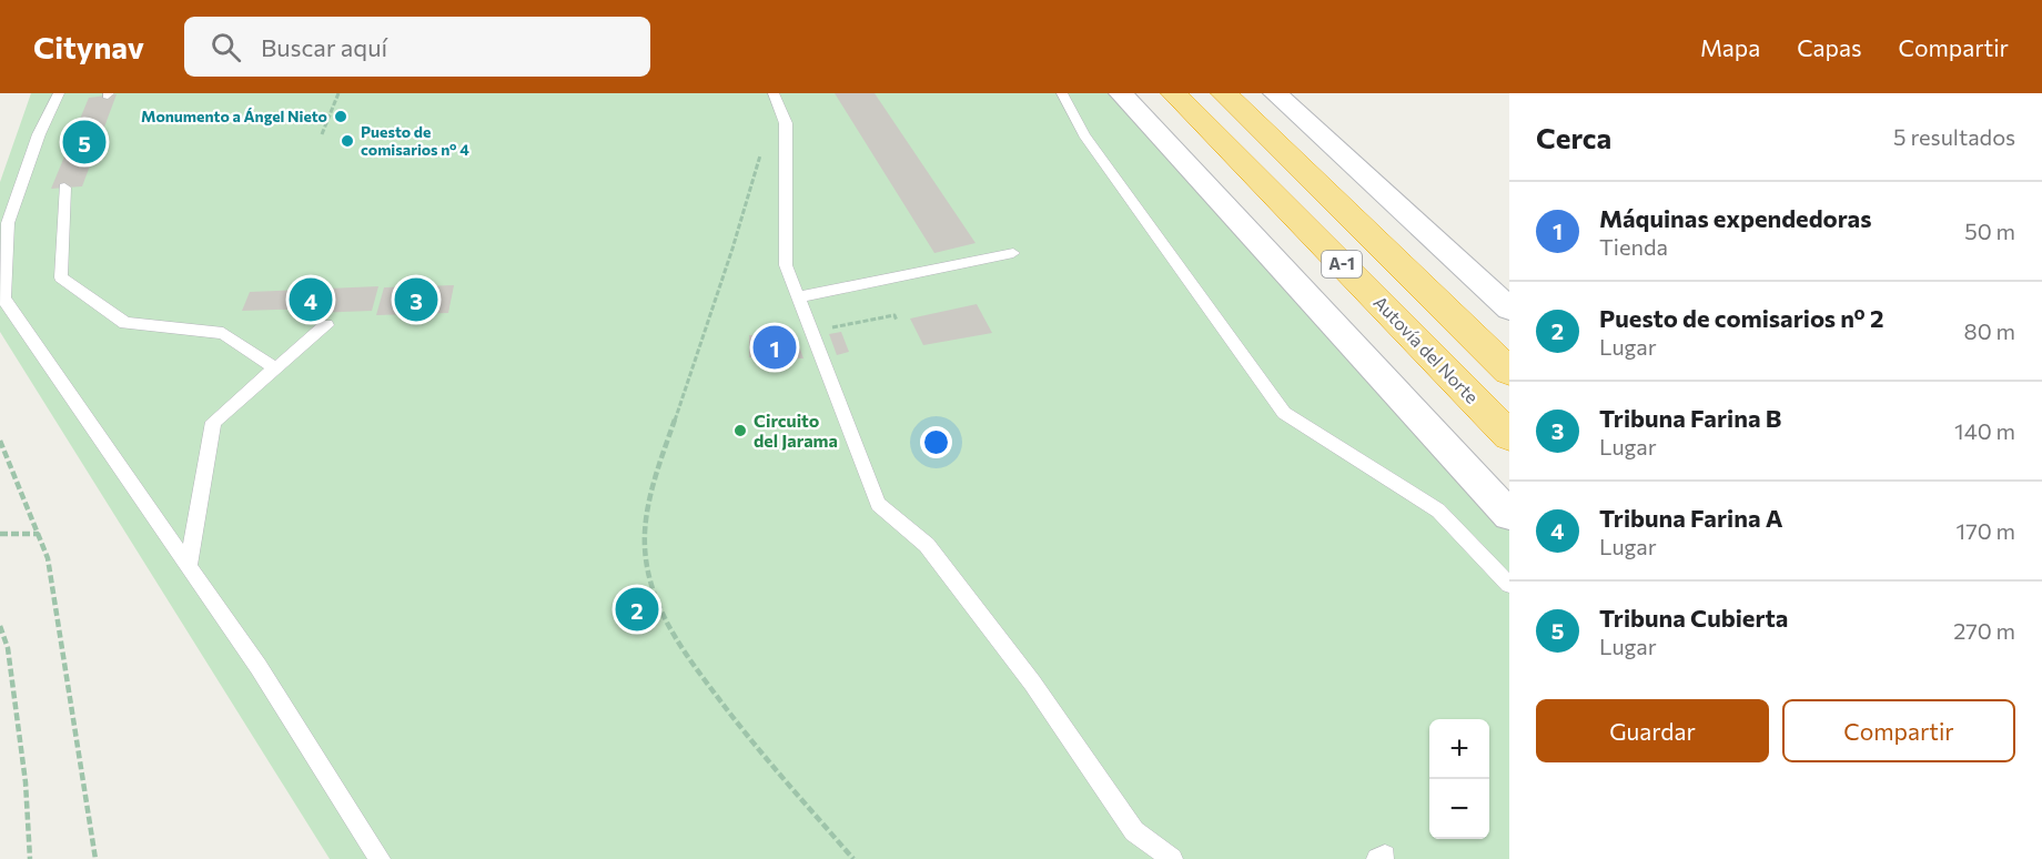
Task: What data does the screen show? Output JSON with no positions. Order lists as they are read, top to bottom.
{
  "streets": {
    "highway": ["A-1", "Autovía del Norte"]
  },
  "places": ["Monumento a Ángel Nieto", "Puesto de comisarios nº 4", "Circuito del Jarama"],
  "page": {
    "header": "Citynav",
    "search": "Buscar aquí",
    "nav": ["Mapa", "Capas", "Compartir"],
    "heading": ["Cerca", "5 resultados"],
    "pins": [
      "5",
      "3",
      "4",
      "1",
      "2"
    ],
    "list": [
      {
        "mark": "1",
        "name": "Máquinas expendedoras",
        "note": "Tienda",
        "value": "50 m"
      },
      {
        "mark": "2",
        "name": "Puesto de comisarios nº 2",
        "note": "Lugar",
        "value": "80 m"
      },
      {
        "mark": "3",
        "name": "Tribuna Farina B",
        "note": "Lugar",
        "value": "140 m"
      },
      {
        "mark": "4",
        "name": "Tribuna Farina A",
        "note": "Lugar",
        "value": "170 m"
      },
      {
        "mark": "5",
        "name": "Tribuna Cubierta",
        "note": "Lugar",
        "value": "270 m"
      }
    ],
    "buttons": ["Guardar", "Compartir"],
    "map_buttons": ["+", "−"]
  }
}
